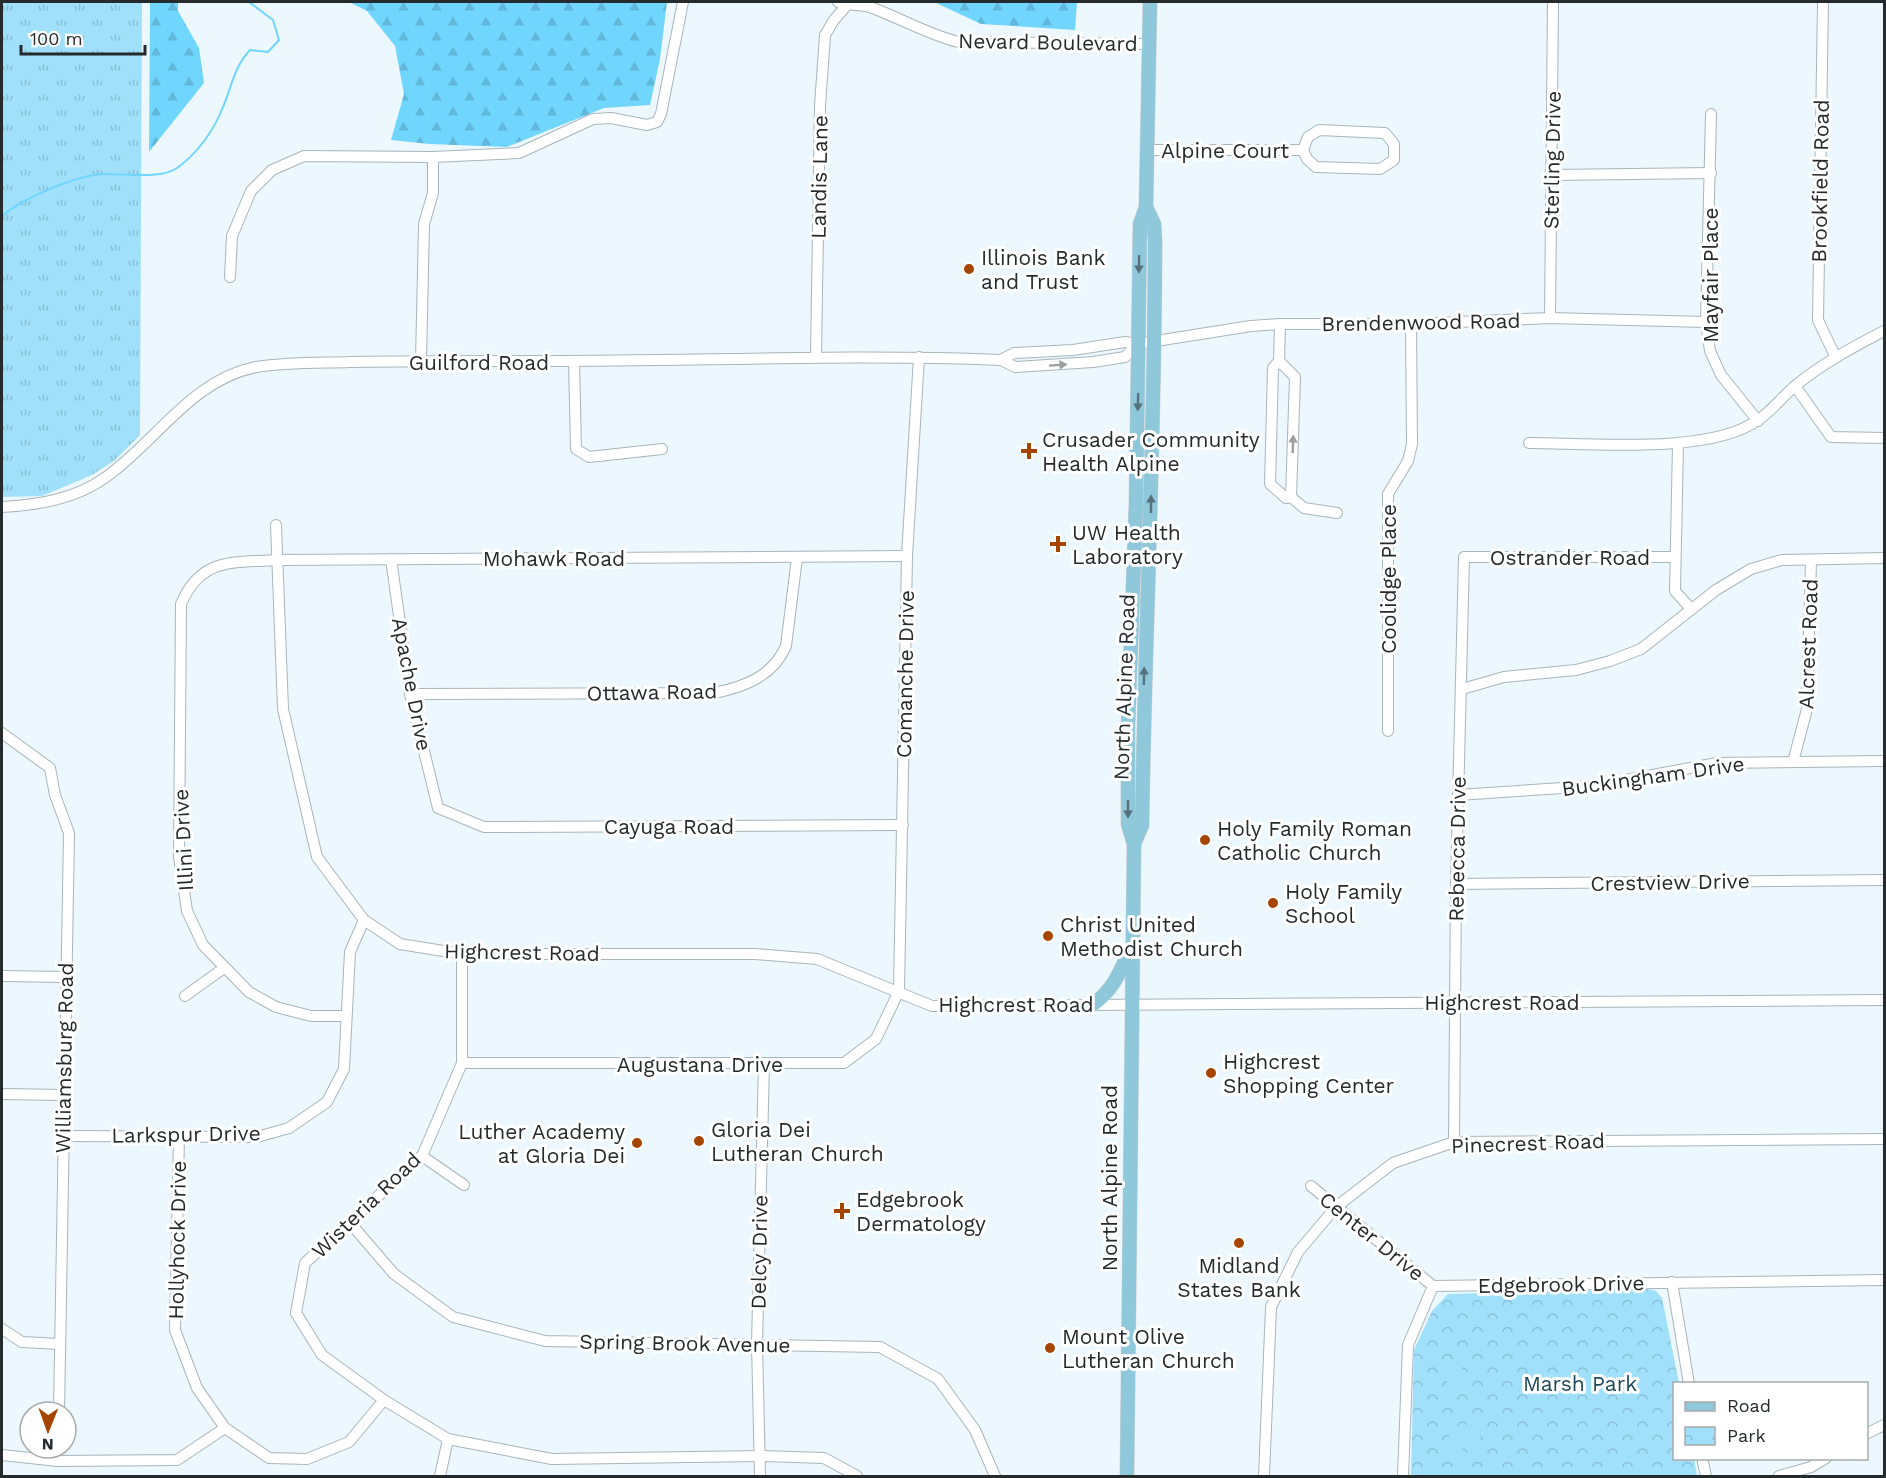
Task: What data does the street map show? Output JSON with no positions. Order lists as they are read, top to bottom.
{
  "streets": {
    "main road": ["North Alpine Road"],
    "street": [
      "Nevard Boulevard",
      "Alpine Court",
      "Sterling Drive",
      "Landis Lane",
      "Brookfield Road",
      "Mayfair Place",
      "Brendenwood Road",
      "Guilford Road",
      "Ostrander Road",
      "Mohawk Road",
      "Coolidge Place",
      "Alcrest Road",
      "Comanche Drive",
      "Apache Drive",
      "Ottawa Road",
      "Buckingham Drive",
      "Cayuga Road",
      "Illini Drive",
      "Rebecca Drive",
      "Crestview Drive",
      "Highcrest Road",
      "Williamsburg Road",
      "Augustana Drive",
      "Larkspur Drive",
      "Pinecrest Road",
      "Wisteria Road",
      "Center Drive",
      "Hollyhock Drive",
      "Delcy Drive",
      "Edgebrook Drive",
      "Spring Brook Avenue"
    ]
  },
  "crossings": [
    ["Nevard Boulevard", "Landis Lane"],
    ["Nevard Boulevard", "North Alpine Road"],
    ["Alpine Court", "North Alpine Road"],
    ["Sterling Drive", "Brendenwood Road"],
    ["Landis Lane", "Guilford Road"],
    ["Mayfair Place", "Brendenwood Road"],
    ["Brendenwood Road", "Guilford Road"],
    ["Brendenwood Road", "Coolidge Place"],
    ["Brendenwood Road", "North Alpine Road"],
    ["Guilford Road", "Comanche Drive"],
    ["Guilford Road", "North Alpine Road"],
    ["Ostrander Road", "Rebecca Drive"],
    ["Mohawk Road", "Comanche Drive"],
    ["Mohawk Road", "Apache Drive"],
    ["Mohawk Road", "Ottawa Road"],
    ["Mohawk Road", "Illini Drive"],
    ["Mohawk Road", "Highcrest Road"],
    ["Alcrest Road", "Buckingham Drive"],
    ["Comanche Drive", "Cayuga Road"],
    ["Comanche Drive", "Highcrest Road"],
    ["Comanche Drive", "Augustana Drive"],
    ["Apache Drive", "Ottawa Road"],
    ["Apache Drive", "Cayuga Road"],
    ["North Alpine Road", "Highcrest Road"],
    ["Buckingham Drive", "Rebecca Drive"],
    ["Illini Drive", "Larkspur Drive"],
    ["Rebecca Drive", "Crestview Drive"],
    ["Rebecca Drive", "Highcrest Road"],
    ["Rebecca Drive", "Pinecrest Road"],
    ["Highcrest Road", "Augustana Drive"],
    ["Highcrest Road", "Larkspur Drive"],
    ["Highcrest Road", "Wisteria Road"],
    ["Williamsburg Road", "Larkspur Drive"],
    ["Augustana Drive", "Wisteria Road"],
    ["Augustana Drive", "Delcy Drive"],
    ["Larkspur Drive", "Hollyhock Drive"],
    ["Pinecrest Road", "Center Drive"],
    ["Wisteria Road", "Hollyhock Drive"],
    ["Wisteria Road", "Delcy Drive"],
    ["Wisteria Road", "Spring Brook Avenue"],
    ["Center Drive", "Edgebrook Drive"],
    ["Delcy Drive", "Spring Brook Avenue"]
  ],
  "parks": ["Marsh Park"],
  "places": {
    "other": [
      "Illinois Bank and Trust",
      "Holy Family Roman Catholic Church",
      "Holy Family School",
      "Christ United Methodist Church",
      "Highcrest Shopping Center",
      "Gloria Dei Lutheran Church",
      "Luther Academy at Gloria Dei",
      "Midland States Bank",
      "Mount Olive Lutheran Church"
    ],
    "health": ["Crusader Community Health Alpine", "UW Health Laboratory", "Edgebrook Dermatology"]
  },
  "legend": ["Road", "Park"],
  "scale_bar": "100 m",
  "north": "bottom"
}
